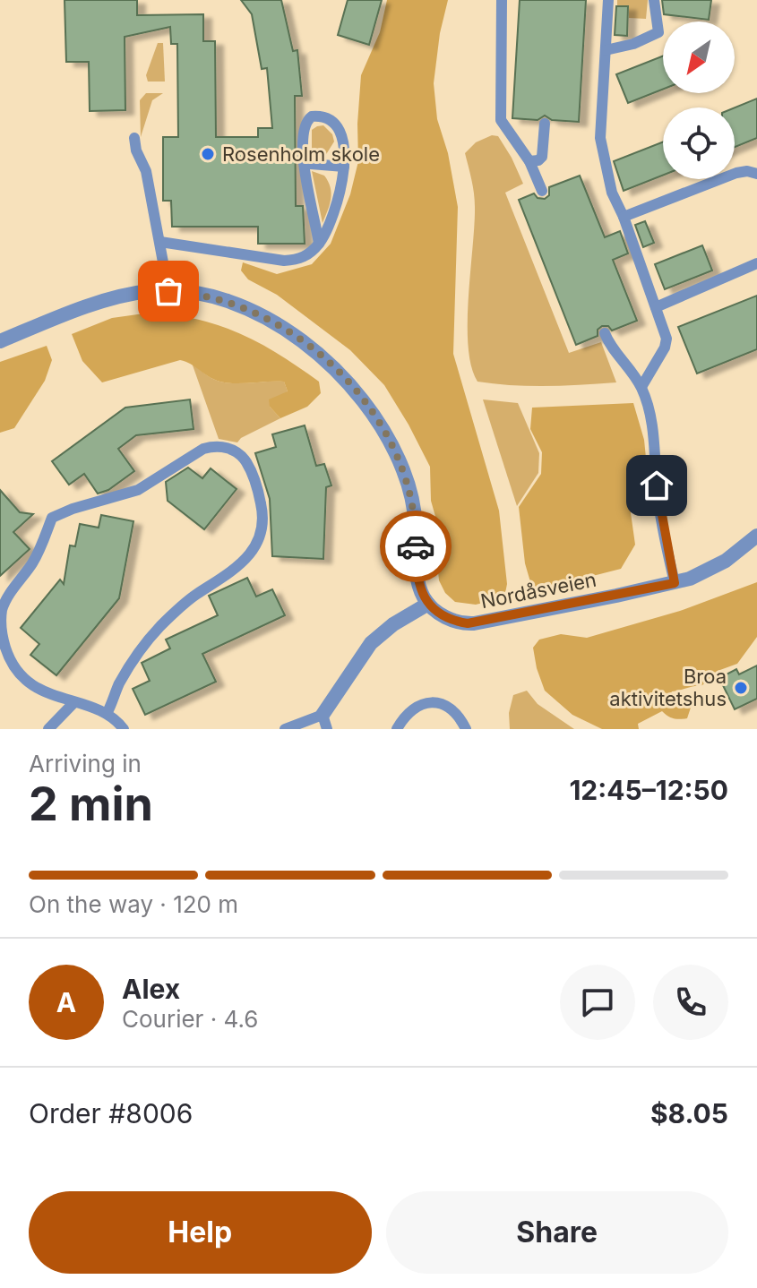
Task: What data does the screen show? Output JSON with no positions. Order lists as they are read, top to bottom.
{
  "streets": {
    "street": ["Nordåsveien"]
  },
  "places": ["Rosenholm skole", "Broa aktivitetshus"],
  "north": "bottom left",
  "page": {
    "heading": ["2 min", "Arriving in", "12:45–12:50"],
    "panel": [
      "Alex",
      "Courier · 4.6",
      "Order #8006",
      "$8.05"
    ],
    "bar": "On the way · 120 m",
    "round": "A",
    "buttons": ["Help", "Share"]
  }
}
